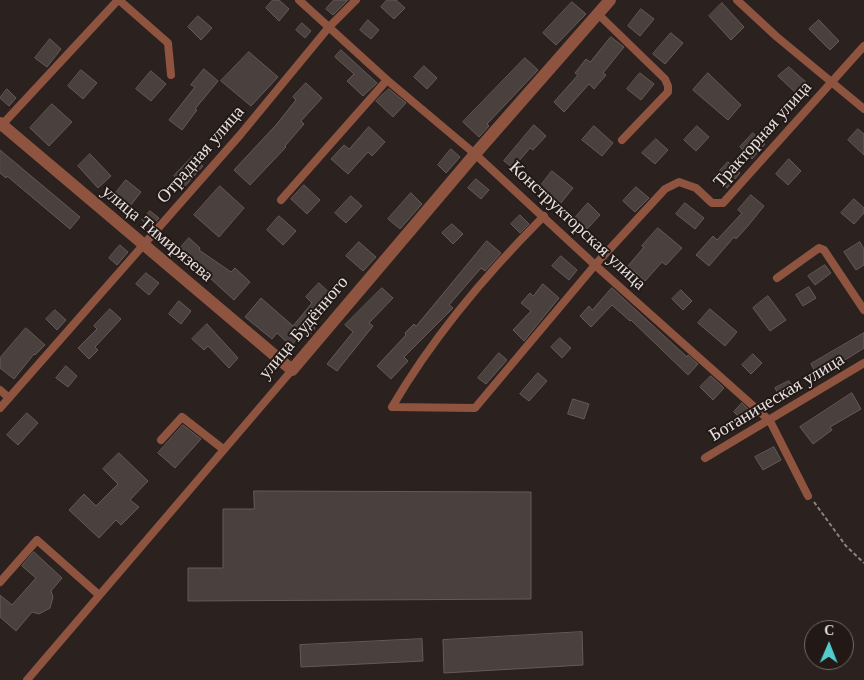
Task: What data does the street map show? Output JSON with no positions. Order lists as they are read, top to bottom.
{
  "streets": {
    "street": ["улица Тимирязева", "улица Будённого"],
    "lane": [
      "Тракторная улица",
      "Отрадная улица",
      "Конструкторская улица",
      "Ботаническая улица"
    ]
  },
  "crossings": [
    ["Тракторная улица", "Конструкторская улица"],
    ["Отрадная улица", "Конструкторская улица"],
    ["Отрадная улица", "улица Тимирязева"],
    ["Конструкторская улица", "улица Будённого"],
    ["Конструкторская улица", "Ботаническая улица"],
    ["улица Тимирязева", "улица Будённого"]
  ],
  "north": "top"
}
